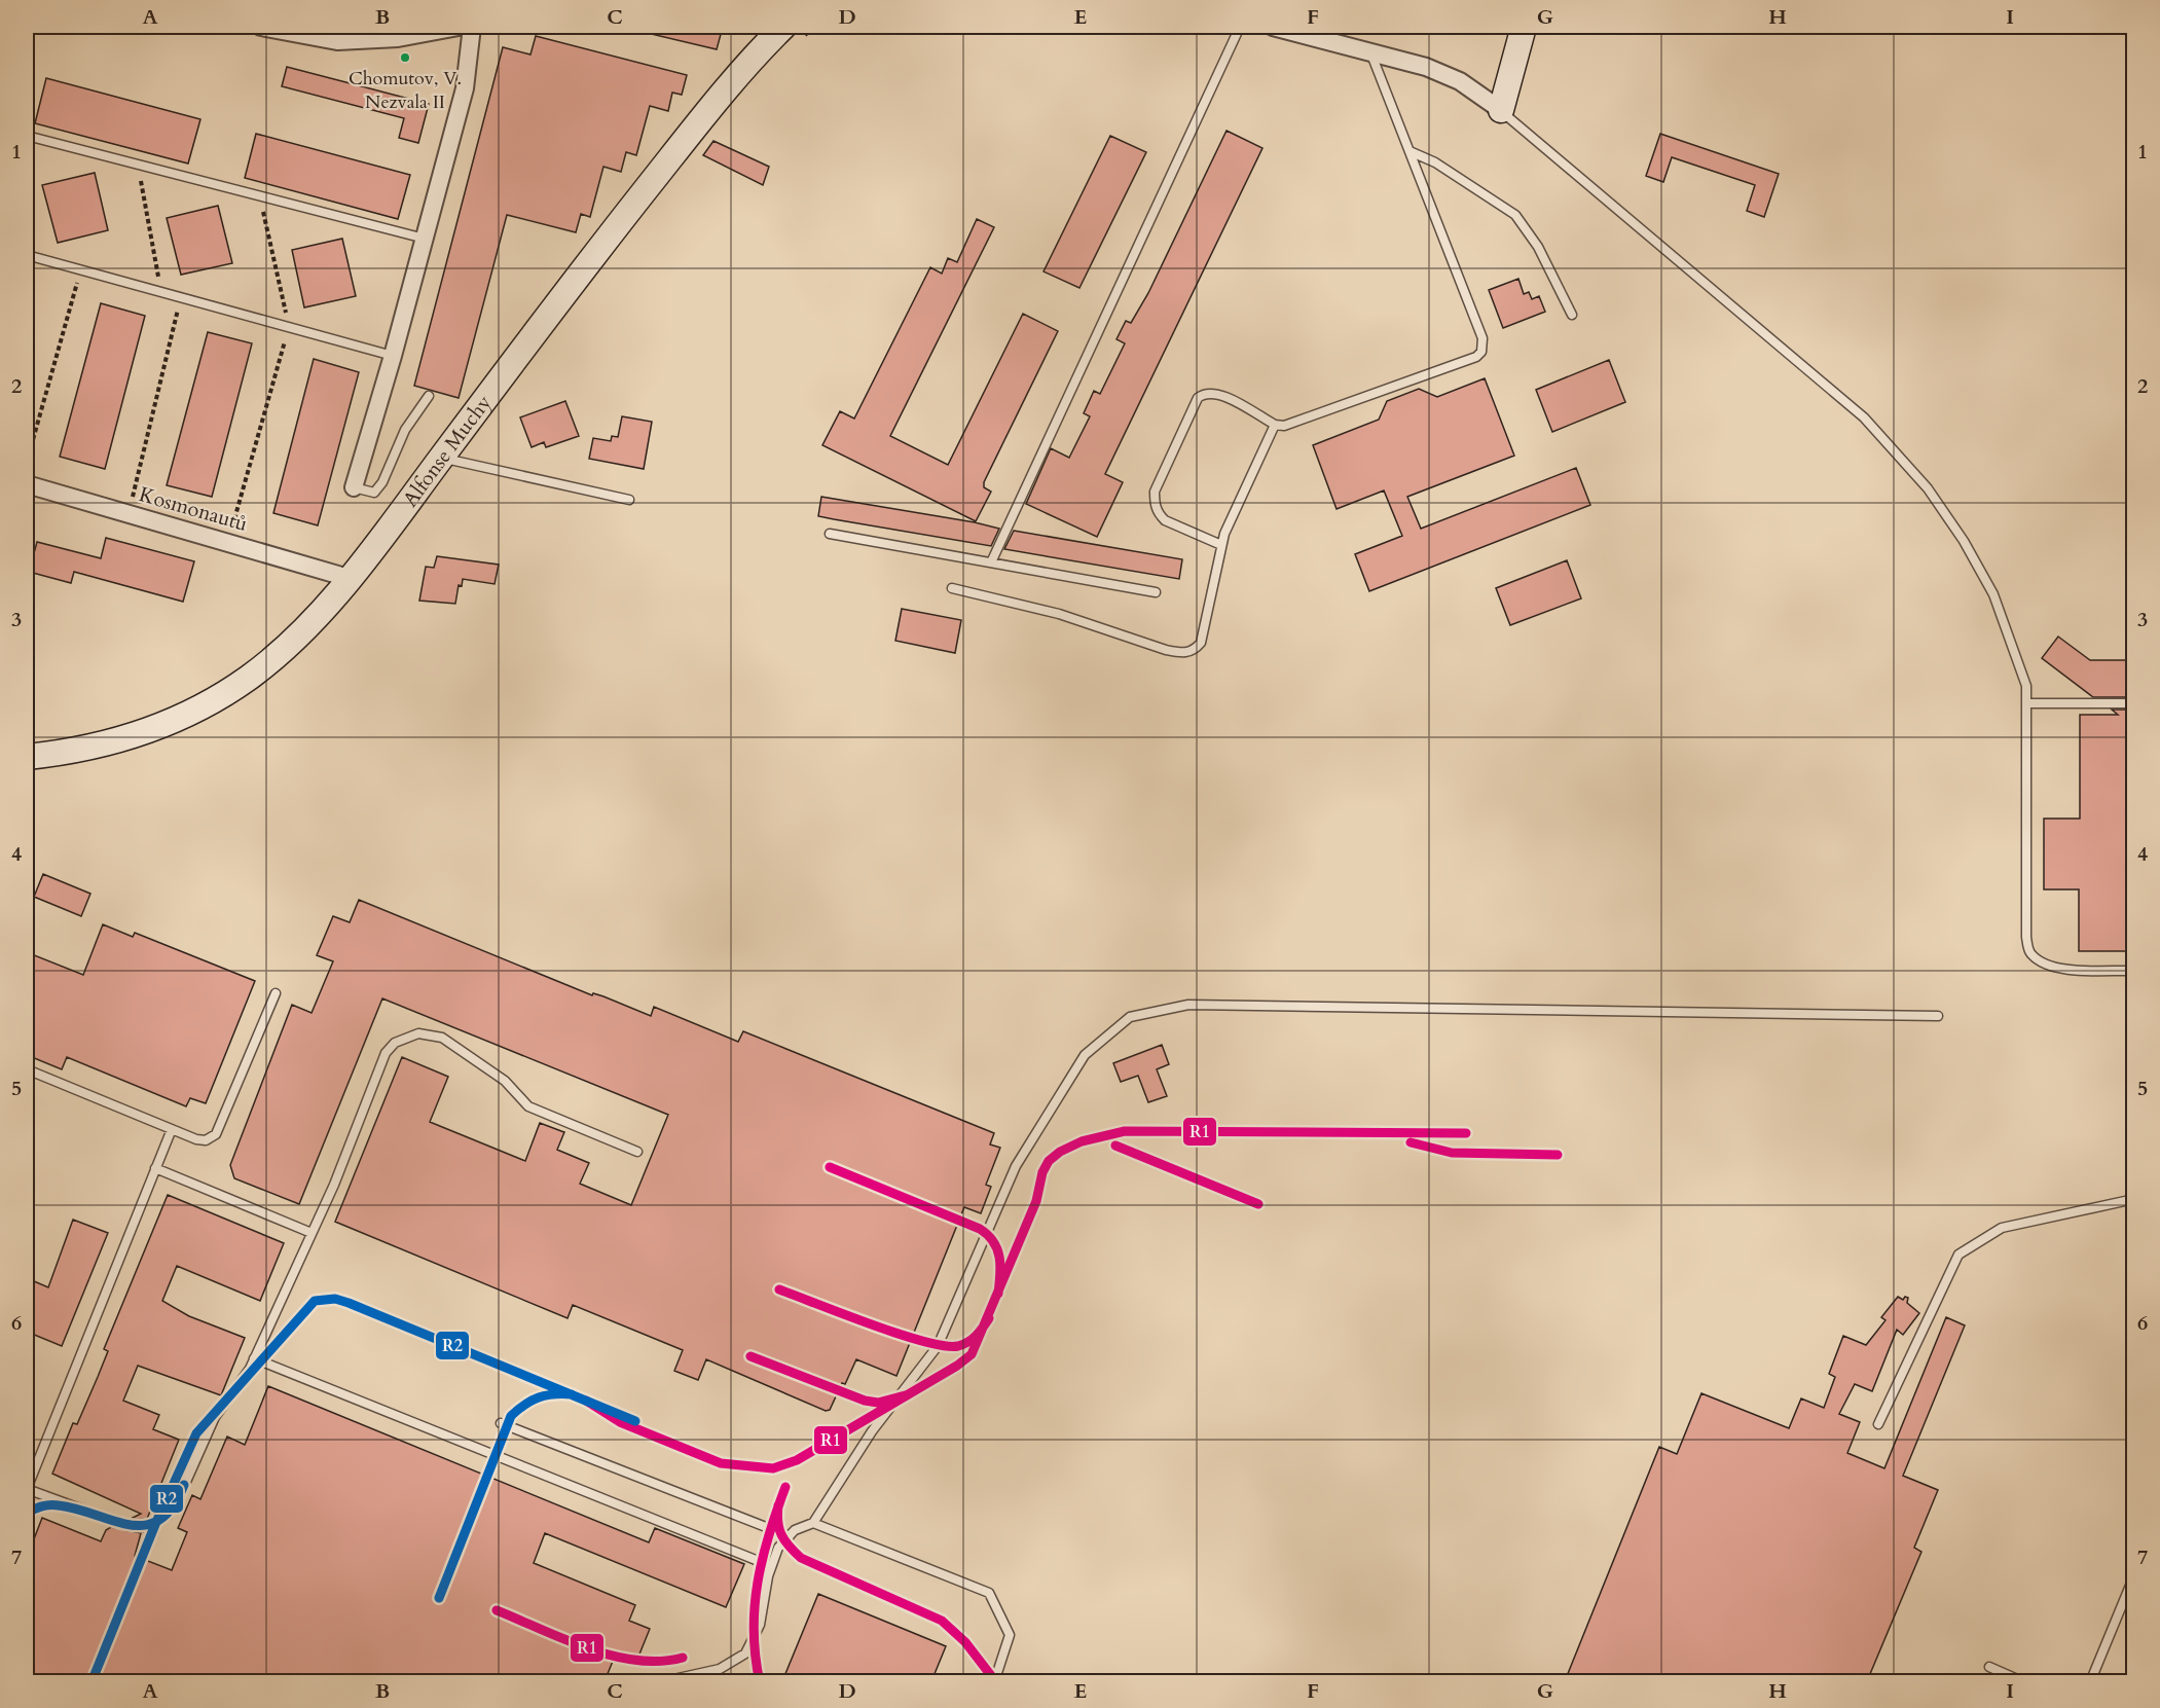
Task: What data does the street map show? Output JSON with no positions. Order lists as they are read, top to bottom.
{
  "streets": {
    "main road": ["Alfonse Muchy"],
    "street": ["Kosmonautů"]
  },
  "crossings": [
    ["Alfonse Muchy", "Kosmonautů"]
  ],
  "places": ["Chomutov, V. Nezvala II"],
  "lines": ["transit line R1", "transit line R2"],
  "grid": {
    "columns": [
      "A",
      "B",
      "C",
      "D",
      "E",
      "F",
      "G",
      "H",
      "I"
    ],
    "rows": [
      "1",
      "2",
      "3",
      "4",
      "5",
      "6",
      "7"
    ]
  }
}
